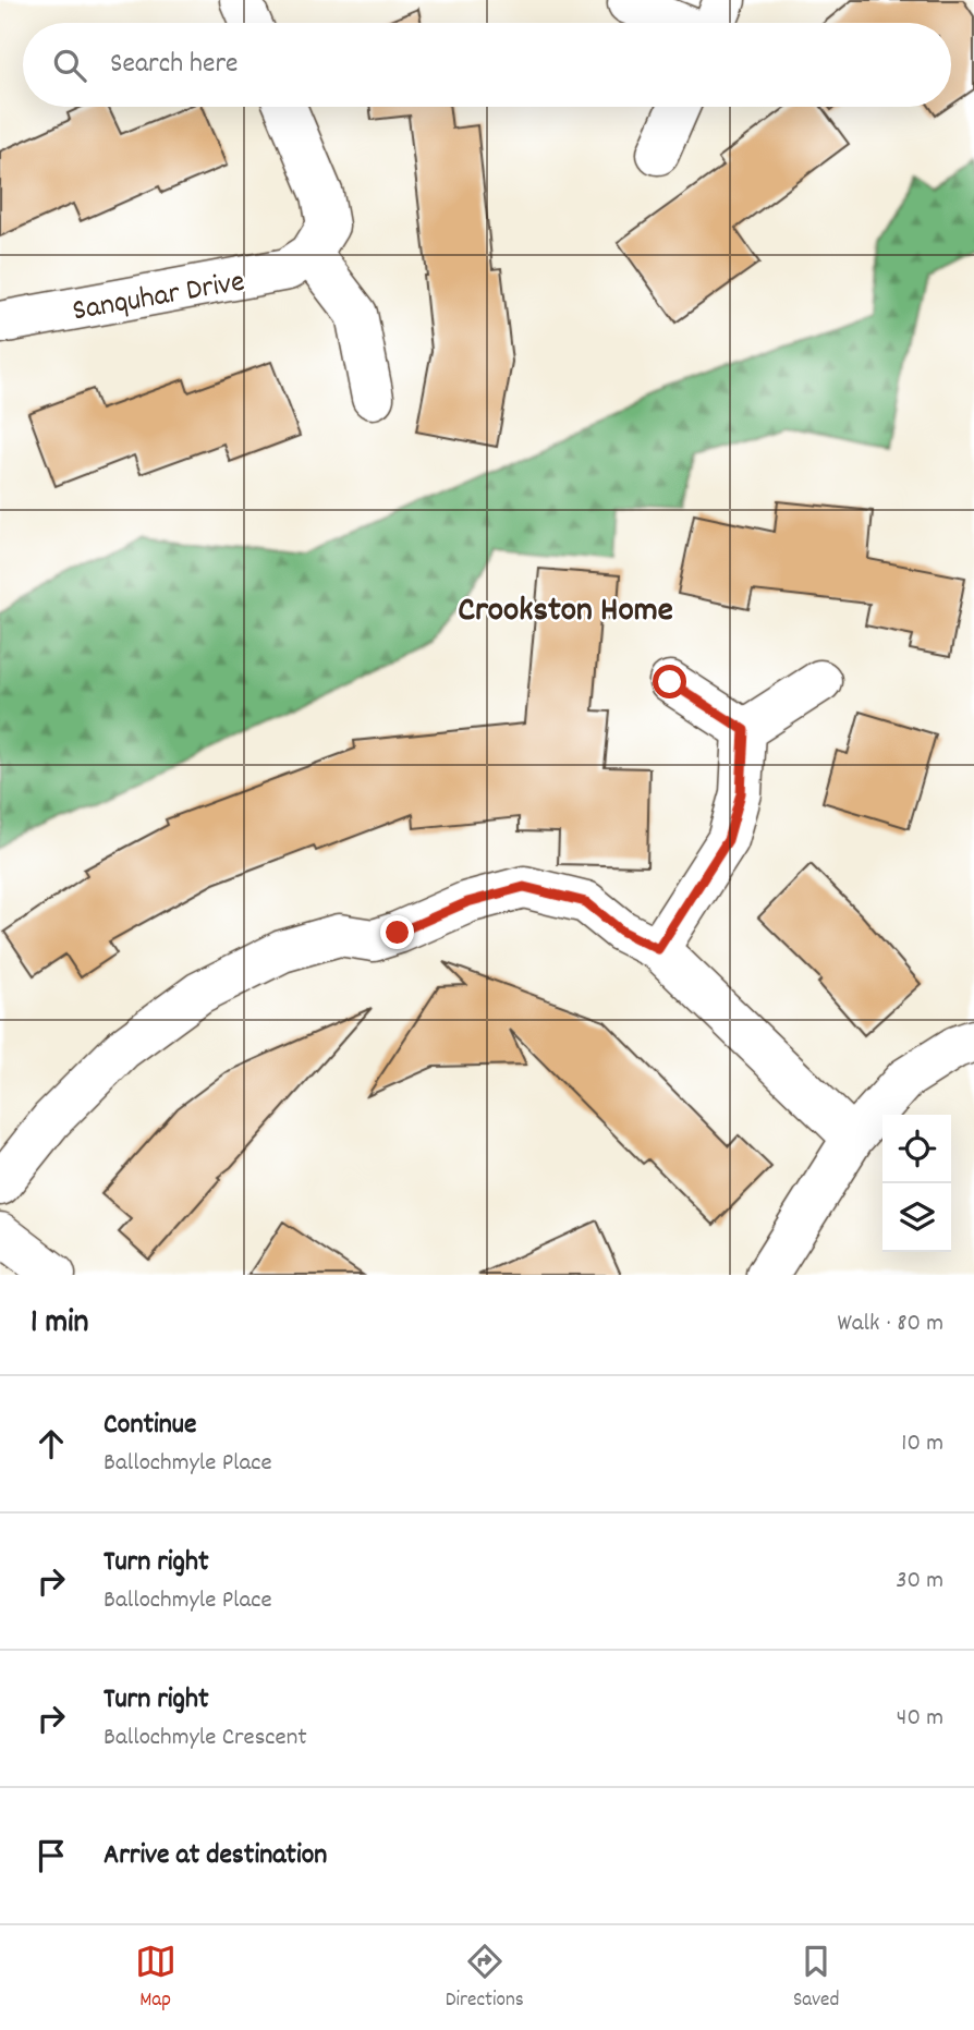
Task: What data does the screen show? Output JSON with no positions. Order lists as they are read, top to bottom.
{
  "streets": {
    "street": ["Sanquhar Drive"]
  },
  "districts": ["Crookston Home"],
  "page": {
    "search": "Search here",
    "heading": ["1 min", "Walk · 80 m"],
    "list": [
      ["Continue", "Ballochmyle Place", "10 m"],
      ["Turn right", "Ballochmyle Place", "30 m"],
      ["Turn right", "Ballochmyle Crescent", "40 m"],
      "Arrive at destination"
    ],
    "nav": ["Map", "Directions", "Saved"]
  }
}
